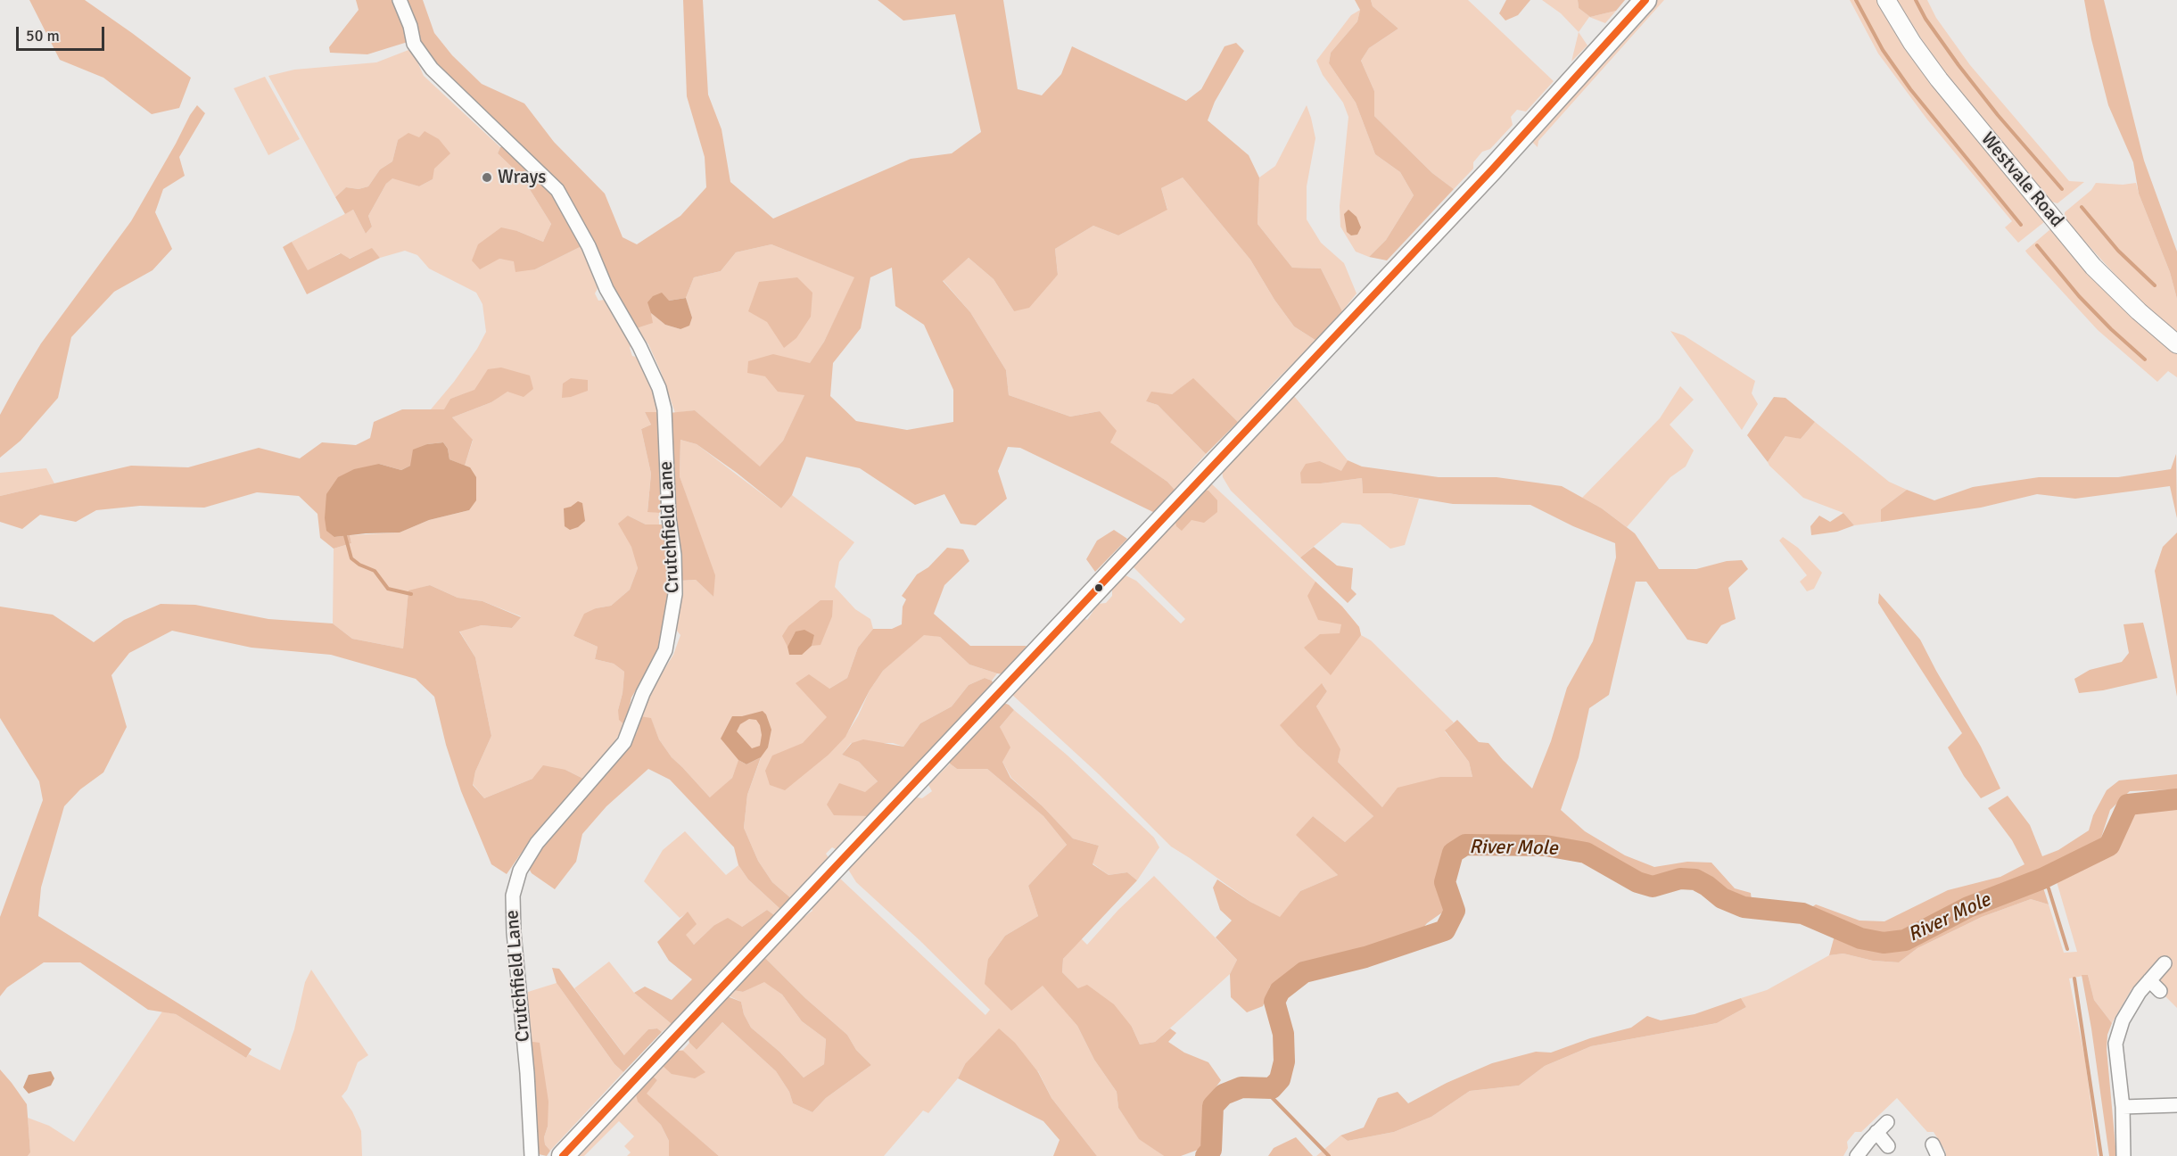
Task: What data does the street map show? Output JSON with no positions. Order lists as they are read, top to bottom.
{
  "streets": {
    "street": ["Westvale Road", "Crutchfield Lane"]
  },
  "water": ["River Mole"],
  "places": ["Wrays"],
  "scale_bar": "50 m"
}
